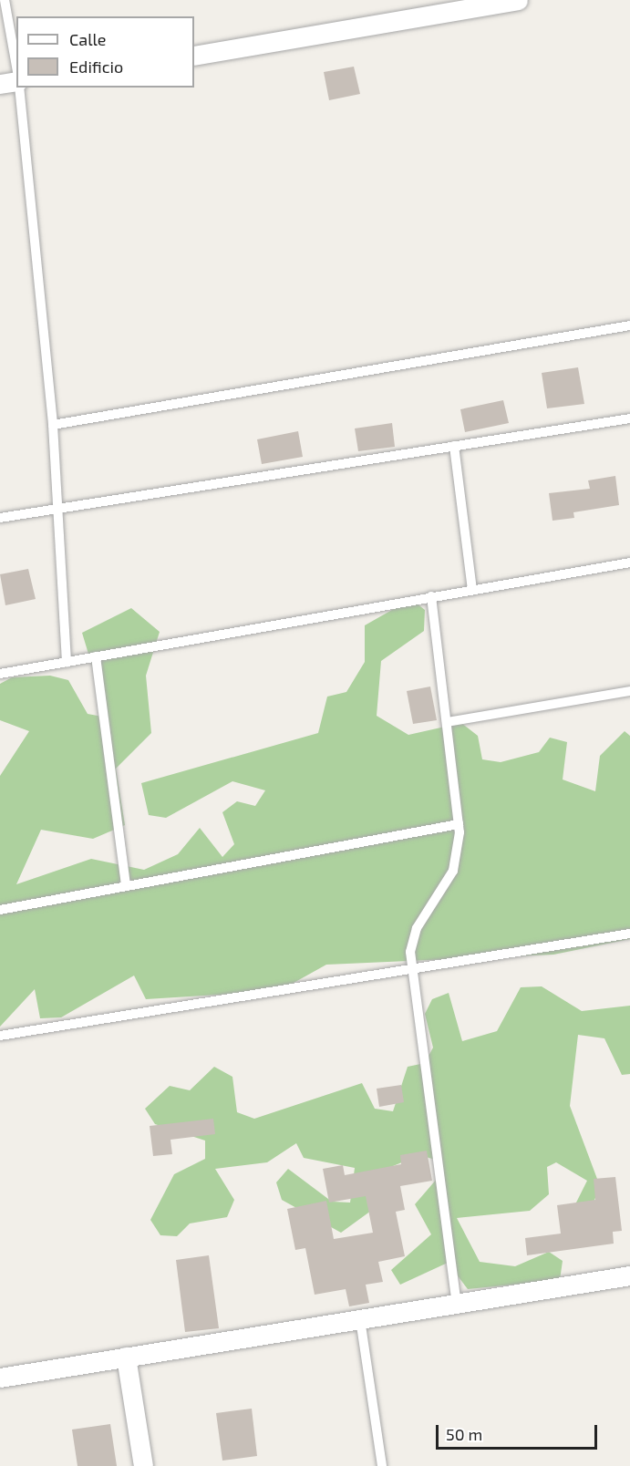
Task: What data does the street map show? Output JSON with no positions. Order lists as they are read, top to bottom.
{
  "legend": ["Calle", "Edificio"],
  "scale_bar": "50 m"
}
